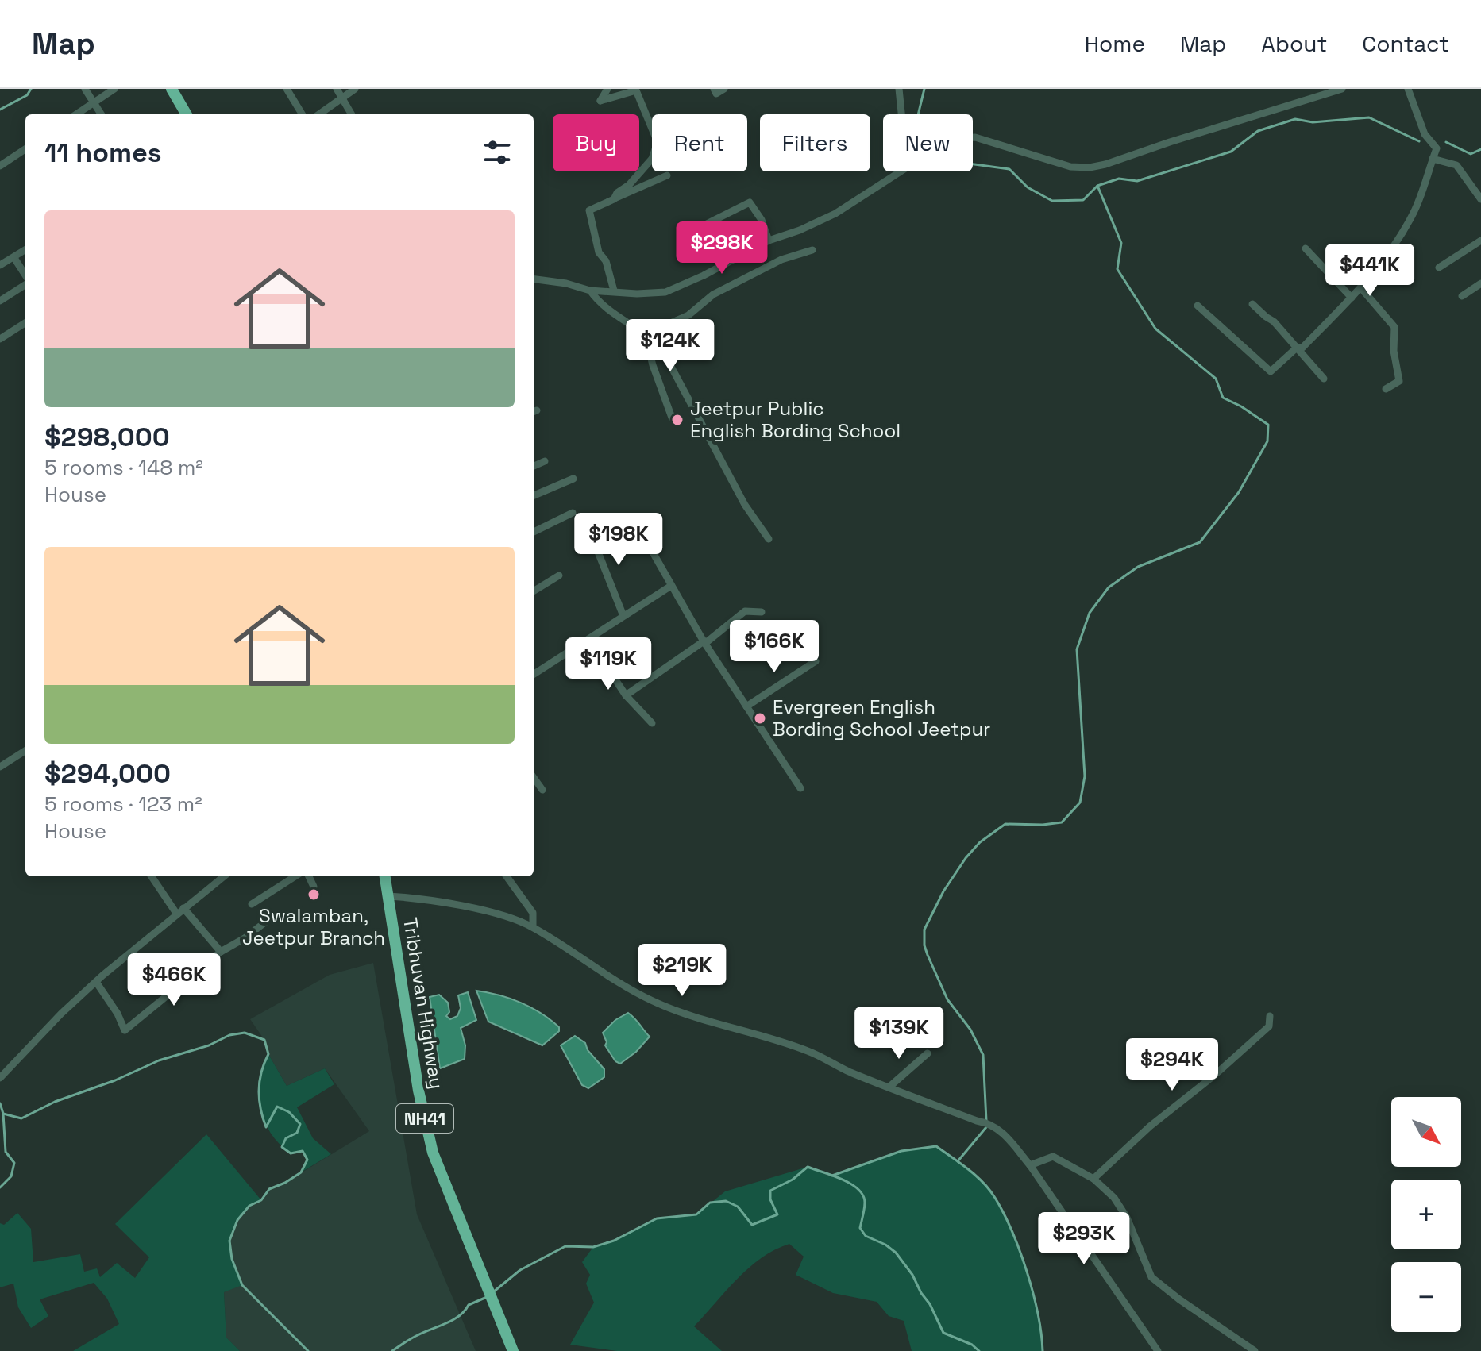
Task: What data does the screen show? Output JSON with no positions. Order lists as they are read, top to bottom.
{
  "streets": {
    "highway": ["Tribhuvan Highway", "NH41"]
  },
  "places": ["Jeetpur Public English Bording School", "Evergreen English Bording School Jeetpur", "Swalamban, Jeetpur Branch"],
  "north": "bottom right",
  "page": {
    "header": "Map",
    "nav": [
      "Home",
      "Map",
      "About",
      "Contact"
    ],
    "chip": [
      "Buy",
      "Rent",
      "Filters",
      "New"
    ],
    "heading": "11 homes",
    "list": [
      {
        "name": "$298,000",
        "note": "5 rooms · 148 m² · House"
      },
      {
        "name": "$294,000",
        "note": "5 rooms · 123 m² · House"
      }
    ],
    "price": [
      "$298K",
      "$441K",
      "$124K",
      "$198K",
      "$166K",
      "$119K",
      "$219K",
      "$466K",
      "$139K",
      "$294K",
      "$293K"
    ],
    "map_buttons": ["+", "−"]
  }
}
